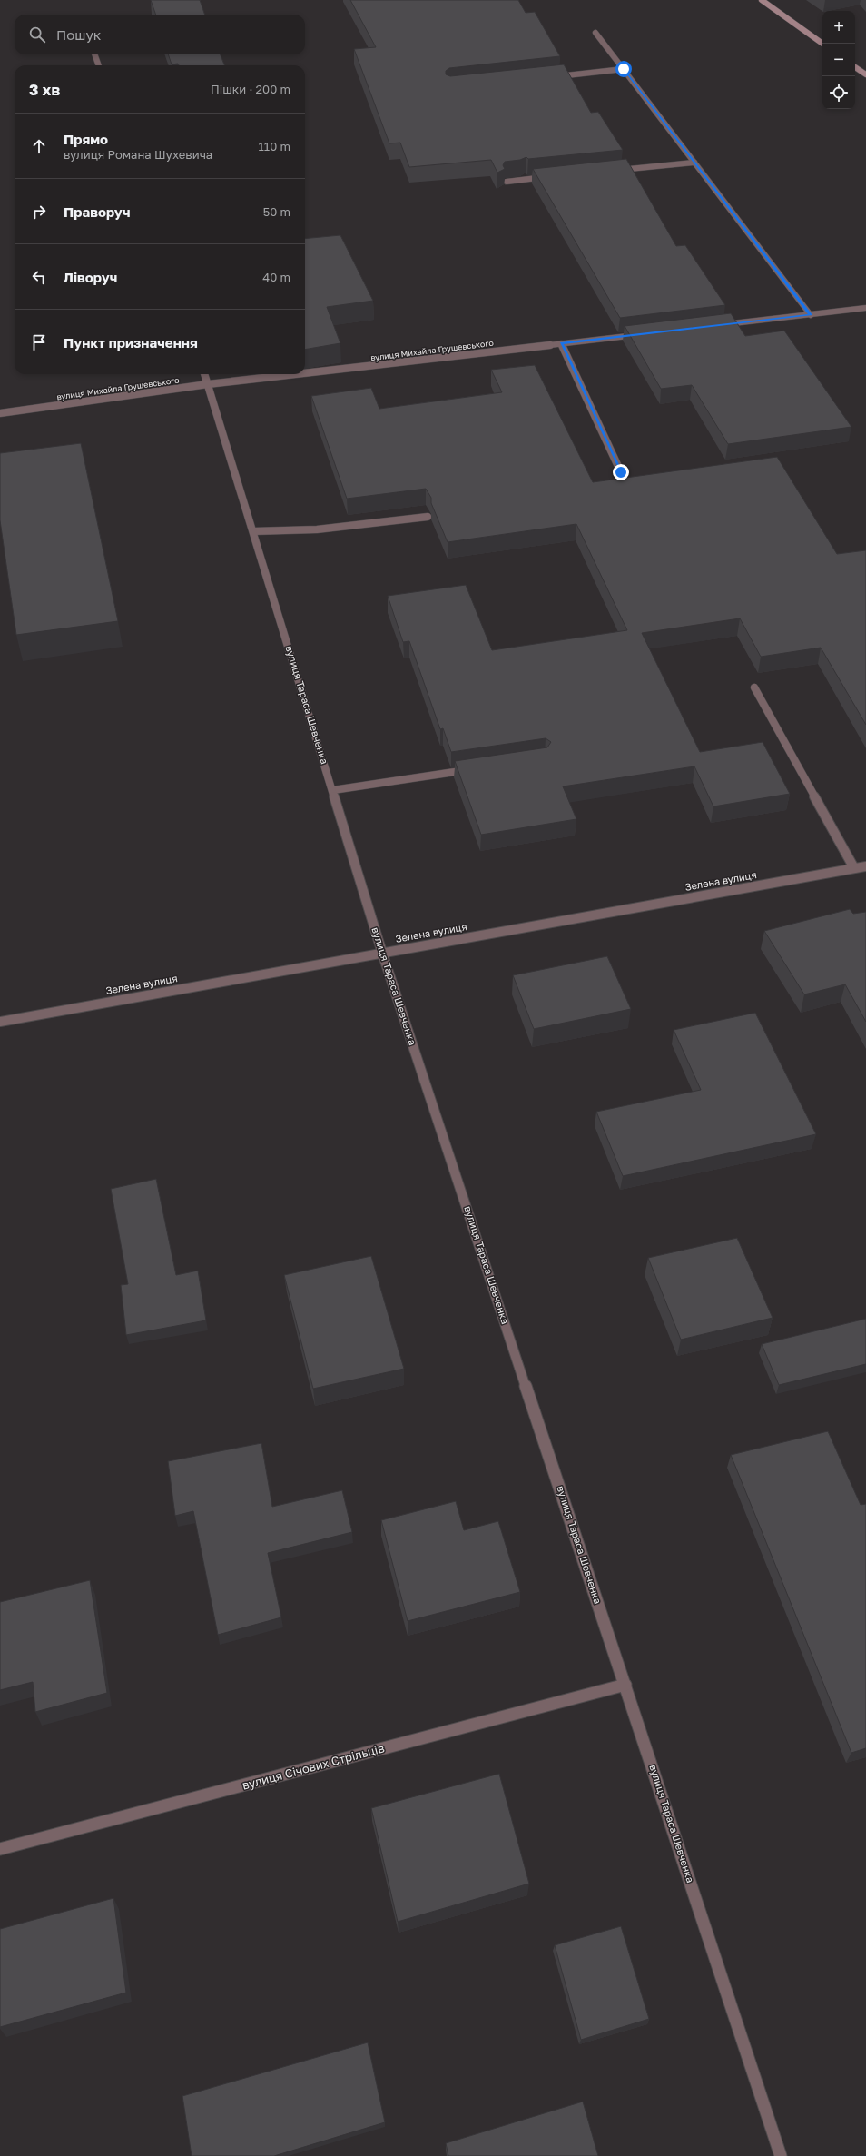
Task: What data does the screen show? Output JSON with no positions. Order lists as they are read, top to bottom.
{
  "streets": {
    "street": [
      "вулиця Михайла Грушевського",
      "вулиця Тараса Шевченка",
      "Зелена вулиця",
      "вулиця Січових Стрільців"
    ]
  },
  "crossings": [
    ["вулиця Михайла Грушевського", "вулиця Тараса Шевченка"],
    ["вулиця Тараса Шевченка", "Зелена вулиця"],
    ["вулиця Тараса Шевченка", "вулиця Січових Стрільців"]
  ],
  "page": {
    "map_buttons": ["+", "−"],
    "search": "Пошук",
    "heading": ["3 хв", "Пішки · 200 m"],
    "list": [
      ["Прямо", "вулиця Романа Шухевича", "110 m"],
      ["Праворуч", "50 m"],
      ["Ліворуч", "40 m"],
      "Пункт призначення"
    ]
  }
}
